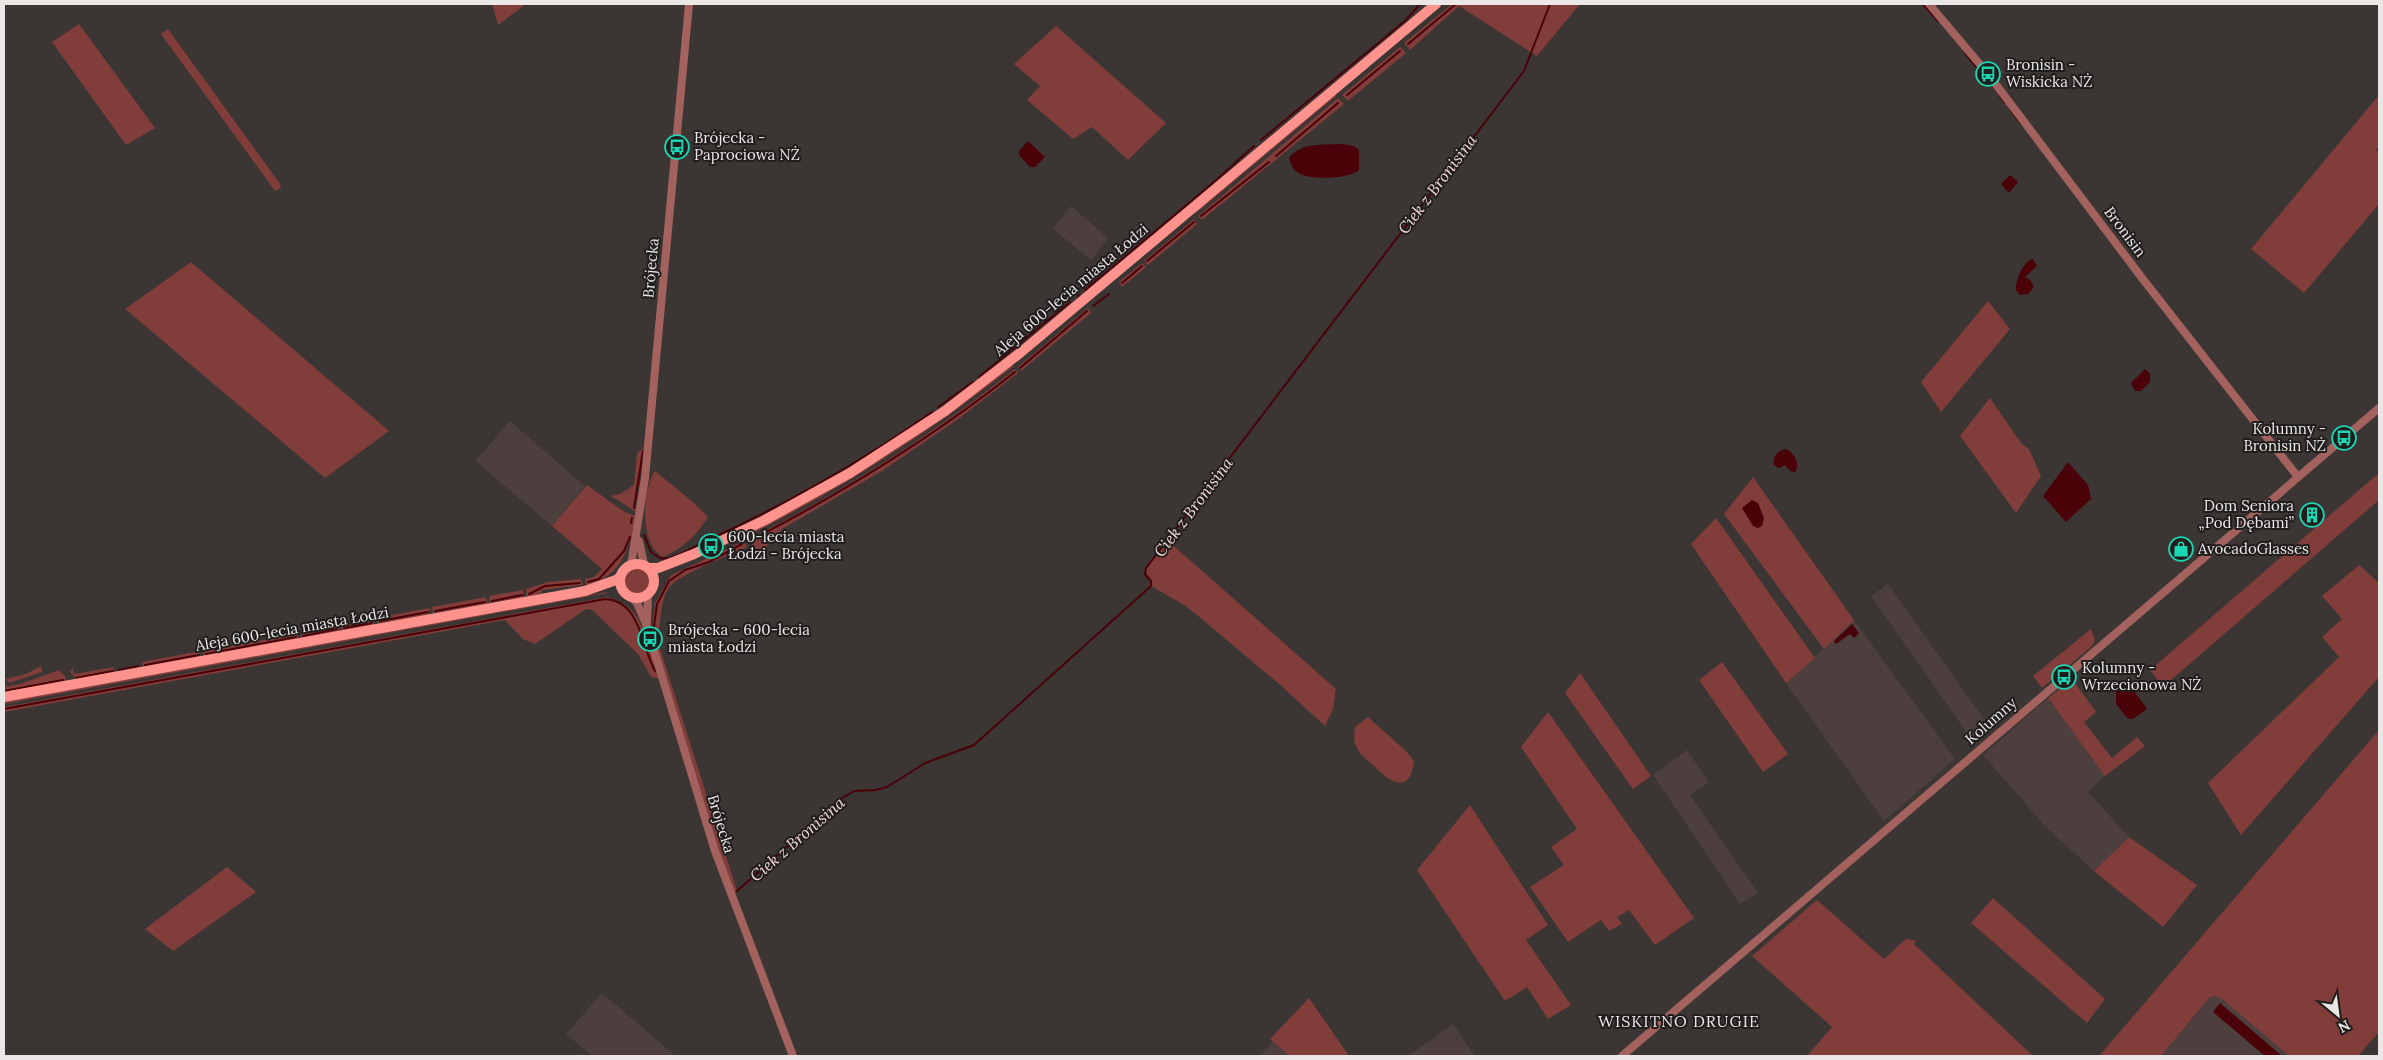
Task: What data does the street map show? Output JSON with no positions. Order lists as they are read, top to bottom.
{
  "streets": {
    "main road": ["Aleja 600-lecia miasta Łodzi"],
    "street": ["Bronisin", "Brójecka", "Kolumny"]
  },
  "crossings": [
    ["Bronisin", "Kolumny"],
    ["Brójecka", "Aleja 600-lecia miasta Łodzi"]
  ],
  "districts": ["WISKITNO DRUGIE"],
  "water": ["Ciek z Bronisina"],
  "places": {
    "bus stop": [
      "Bronisin - Wiskicka NŻ",
      "Brójecka - Paprociowa NŻ",
      "Kolumny - Bronisin NŻ",
      "600-lecia miasta Łodzi - Brójecka",
      "Brójecka - 600-lecia miasta Łodzi",
      "Kolumny - Wrzecionowa NŻ"
    ],
    "building": ["Dom Seniora „Pod Dębami”"],
    "shop": ["AvocadoGlasses"]
  },
  "north": "bottom right"
}
